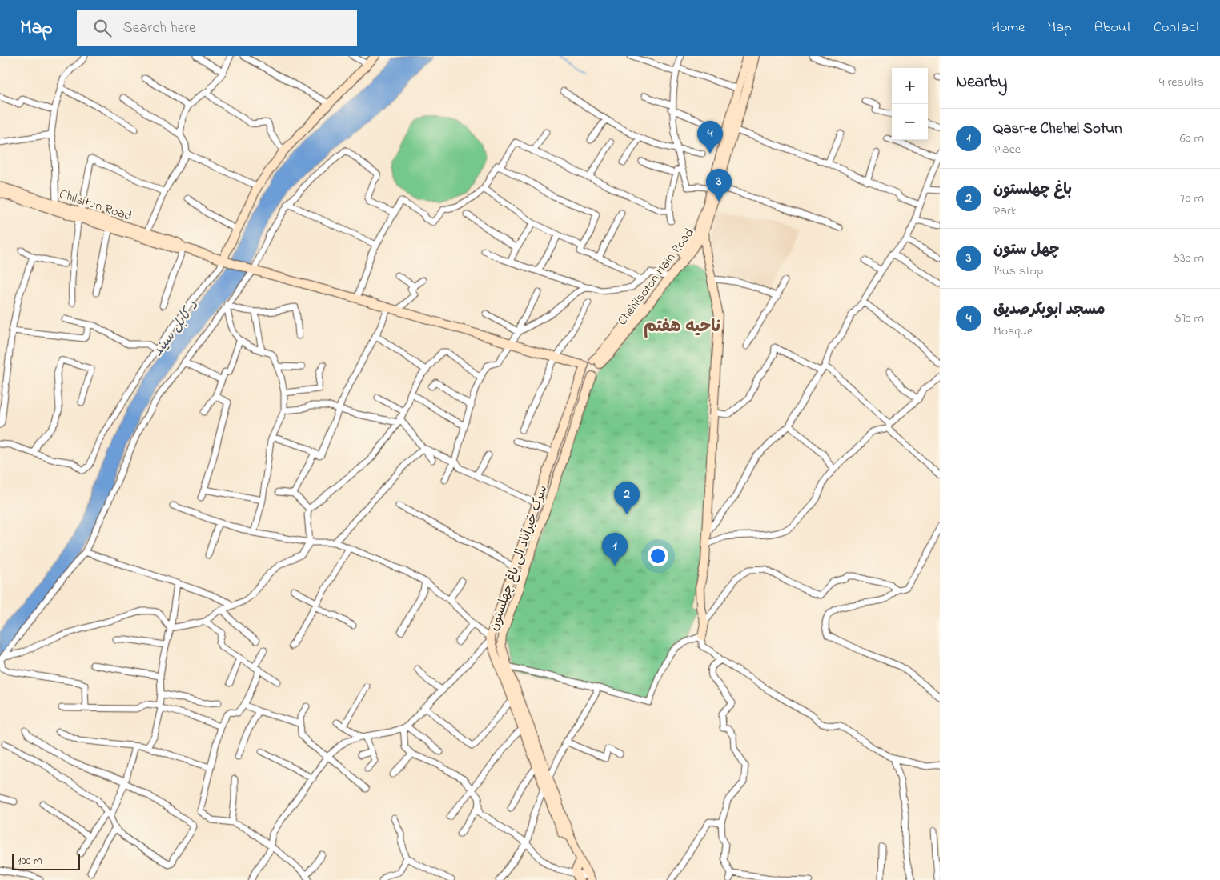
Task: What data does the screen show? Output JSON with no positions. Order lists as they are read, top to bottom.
{
  "streets": {
    "main road": ["Chilsitun Road", "Chehilsoton Main Road", "سرک خیرآباد الی باغ چهلستون"]
  },
  "crossings": [
    ["Chilsitun Road", "Chehilsoton Main Road"],
    ["Chilsitun Road", "سرک خیرآباد الی باغ چهلستون"],
    ["Chehilsoton Main Road", "سرک خیرآباد الی باغ چهلستون"]
  ],
  "districts": ["ناحیه هفتم"],
  "water": ["د کابل سيند"],
  "scale_bar": "100 m",
  "page": {
    "header": "Map",
    "search": "Search here",
    "nav": [
      "Home",
      "Map",
      "About",
      "Contact"
    ],
    "heading": ["Nearby", "4 results"],
    "map_buttons": ["+", "−"],
    "list": [
      {
        "mark": "1",
        "name": "Qasr-e Chehel Sotun",
        "note": "Place",
        "value": "60 m"
      },
      {
        "mark": "2",
        "name": "باغ چهلستون",
        "note": "Park",
        "value": "70 m"
      },
      {
        "mark": "3",
        "name": "چهل ستون",
        "note": "Bus stop",
        "value": "530 m"
      },
      {
        "mark": "4",
        "name": "مسجد ابوبکرصدیق",
        "note": "Mosque",
        "value": "590 m"
      }
    ],
    "pins": [
      "4",
      "3",
      "2",
      "1"
    ],
    "scale": "100 m"
  }
}
